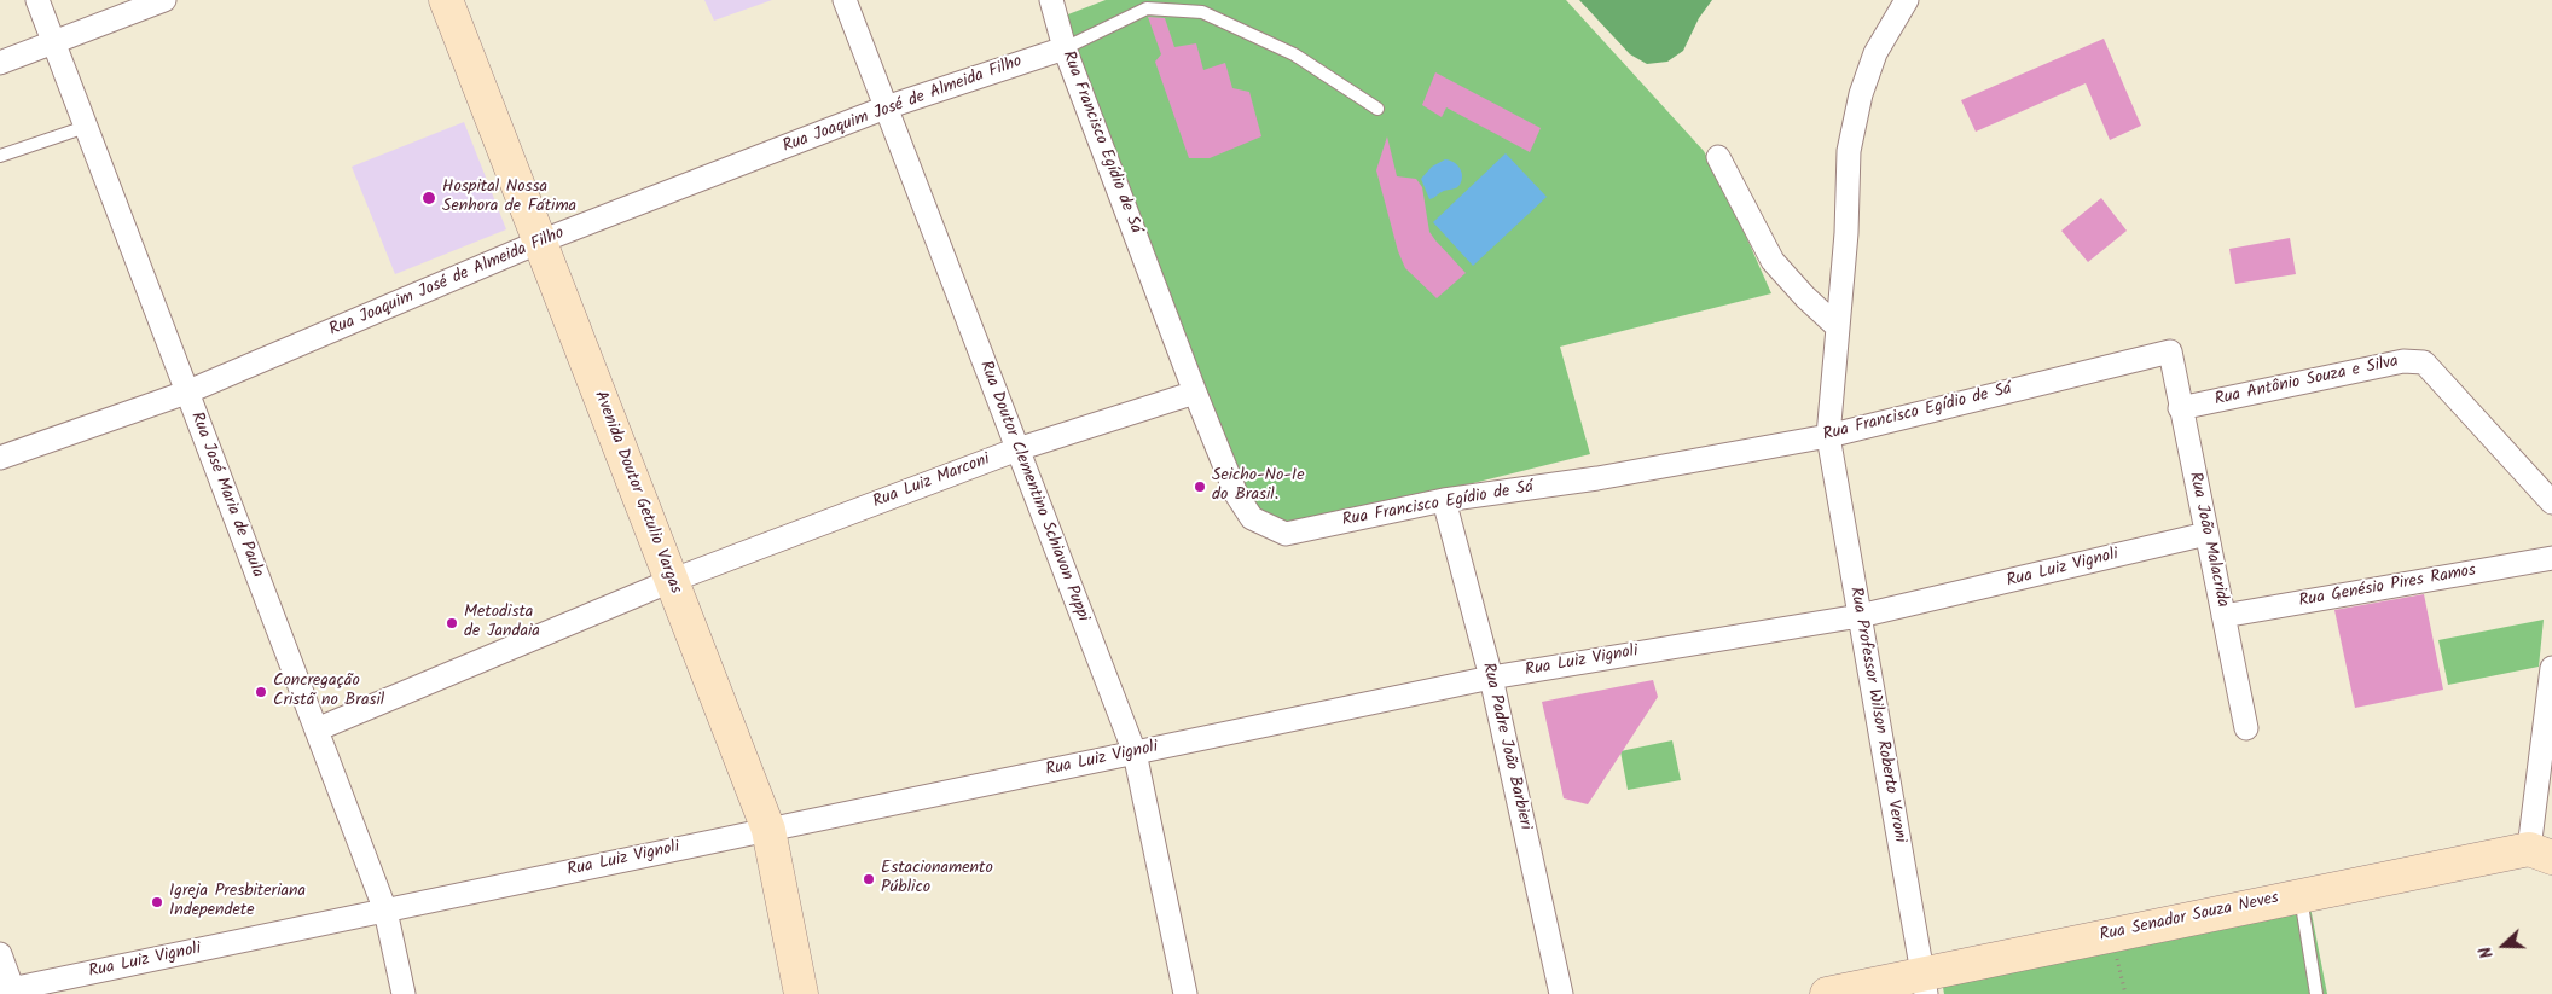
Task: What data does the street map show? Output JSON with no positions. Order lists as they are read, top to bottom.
{
  "streets": {
    "street": [
      "Rua Joaquim José de Almeida Filho",
      "Rua Francisco Egídio de Sá",
      "Rua Antônio Souza e Silva",
      "Rua Luiz Marconi",
      "Rua Doutor Clementino Schiavon Puppi",
      "Avenida Doutor Getulio Vargas",
      "Rua José Maria de Paula",
      "Rua João Malacrida",
      "Rua Luiz Vignoli",
      "Rua Genésio Pires Ramos",
      "Rua Professor Wilson Roberto Veroni",
      "Rua Padre João Barbieri",
      "Rua Senador Souza Neves"
    ]
  },
  "crossings": [
    ["Rua Joaquim José de Almeida Filho", "Rua Francisco Egídio de Sá"],
    ["Rua Joaquim José de Almeida Filho", "Rua Doutor Clementino Schiavon Puppi"],
    ["Rua Joaquim José de Almeida Filho", "Avenida Doutor Getulio Vargas"],
    ["Rua Joaquim José de Almeida Filho", "Rua José Maria de Paula"],
    ["Rua Francisco Egídio de Sá", "Rua Luiz Marconi"],
    ["Rua Francisco Egídio de Sá", "Rua João Malacrida"],
    ["Rua Francisco Egídio de Sá", "Rua Professor Wilson Roberto Veroni"],
    ["Rua Francisco Egídio de Sá", "Rua Padre João Barbieri"],
    ["Rua Antônio Souza e Silva", "Rua João Malacrida"],
    ["Rua Luiz Marconi", "Rua Doutor Clementino Schiavon Puppi"],
    ["Rua Luiz Marconi", "Avenida Doutor Getulio Vargas"],
    ["Rua Luiz Marconi", "Rua José Maria de Paula"],
    ["Rua Doutor Clementino Schiavon Puppi", "Rua Luiz Vignoli"],
    ["Avenida Doutor Getulio Vargas", "Rua Luiz Vignoli"],
    ["Rua José Maria de Paula", "Rua Luiz Vignoli"],
    ["Rua João Malacrida", "Rua Luiz Vignoli"],
    ["Rua João Malacrida", "Rua Genésio Pires Ramos"],
    ["Rua Luiz Vignoli", "Rua Professor Wilson Roberto Veroni"],
    ["Rua Luiz Vignoli", "Rua Padre João Barbieri"],
    ["Rua Professor Wilson Roberto Veroni", "Rua Senador Souza Neves"]
  ],
  "places": [
    "Hospital Nossa Senhora de Fátima",
    "Seicho-No-Ie do Brasil.",
    "Metodista de Jandaia",
    "Concregação Cristã no Brasil",
    "Estacionamento Público",
    "Igreja Presbiteriana Independete"
  ],
  "north": "left"
}
